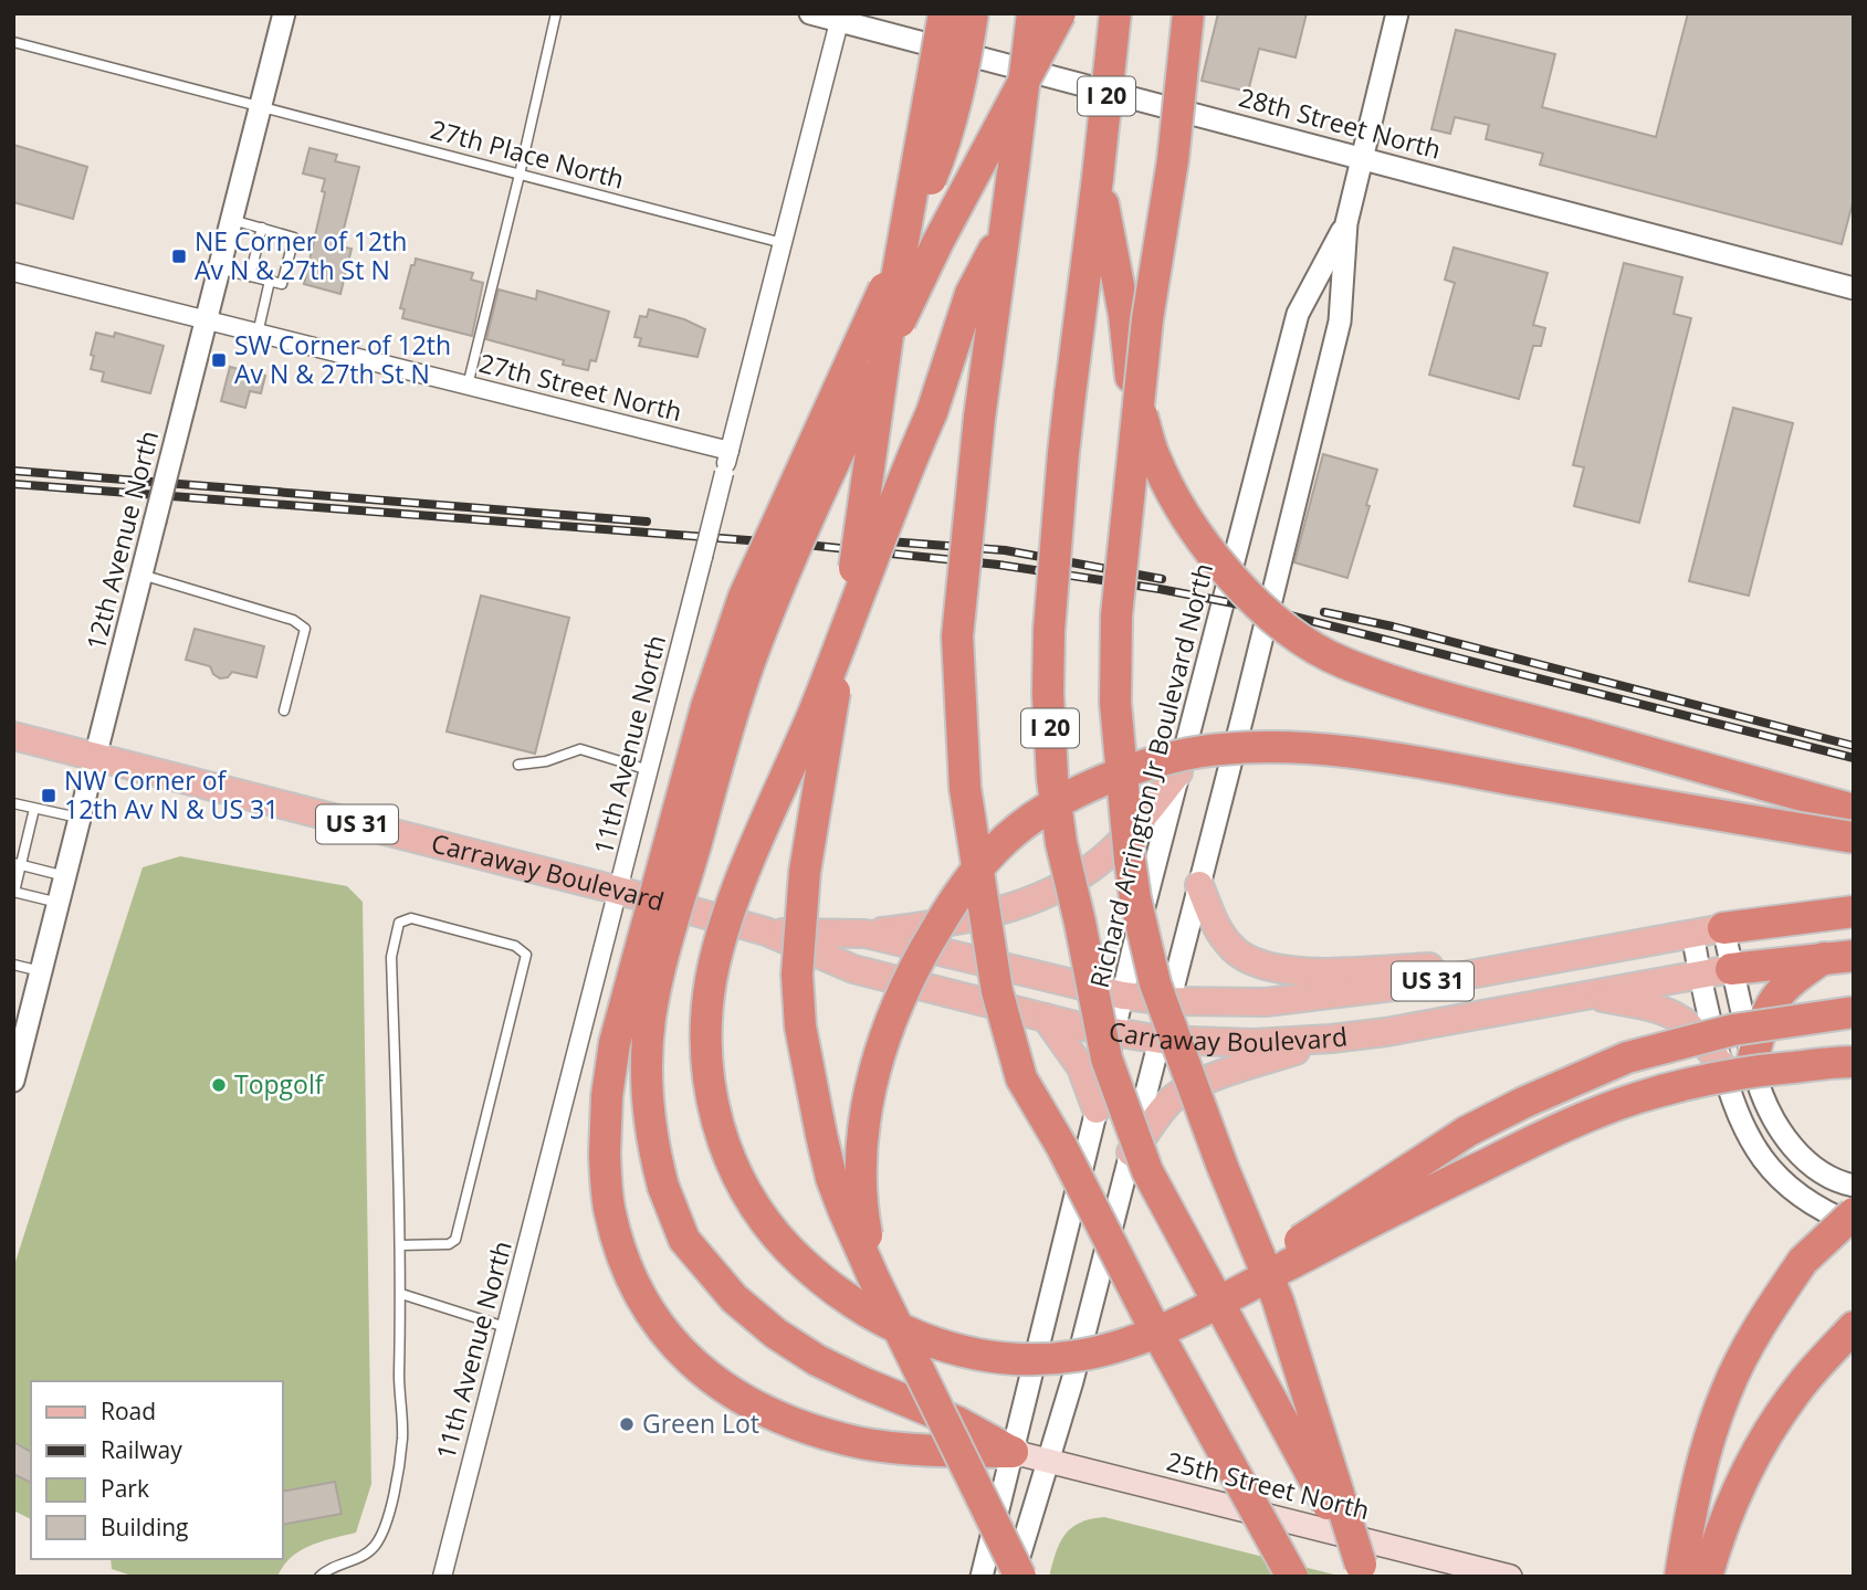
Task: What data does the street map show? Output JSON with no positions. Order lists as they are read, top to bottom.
{
  "streets": {
    "highway": ["I 20", "US 31"],
    "main road": ["Carraway Boulevard", "25th Street North"],
    "street": [
      "28th Street North",
      "27th Street North",
      "12th Avenue North",
      "11th Avenue North",
      "Richard Arrington Jr Boulevard North"
    ],
    "lane": ["27th Place North"]
  },
  "crossings": [
    ["28th Street North", "11th Avenue North"],
    ["28th Street North", "Richard Arrington Jr Boulevard North"],
    ["27th Place North", "12th Avenue North"],
    ["27th Place North", "11th Avenue North"],
    ["27th Street North", "12th Avenue North"],
    ["27th Street North", "11th Avenue North"],
    ["12th Avenue North", "Carraway Boulevard"],
    ["11th Avenue North", "Carraway Boulevard"],
    ["Richard Arrington Jr Boulevard North", "Carraway Boulevard"],
    ["Richard Arrington Jr Boulevard North", "25th Street North"],
    ["US 31", "Carraway Boulevard"]
  ],
  "places": {
    "transit": ["NE Corner of 12th Av N & 27th St N", "SW Corner of 12th Av N & 27th St N", "NW Corner of 12th Av N & US 31"],
    "other": ["Topgolf", "Green Lot"]
  },
  "legend": [
    "Road",
    "Railway",
    "Park",
    "Building"
  ]
}
